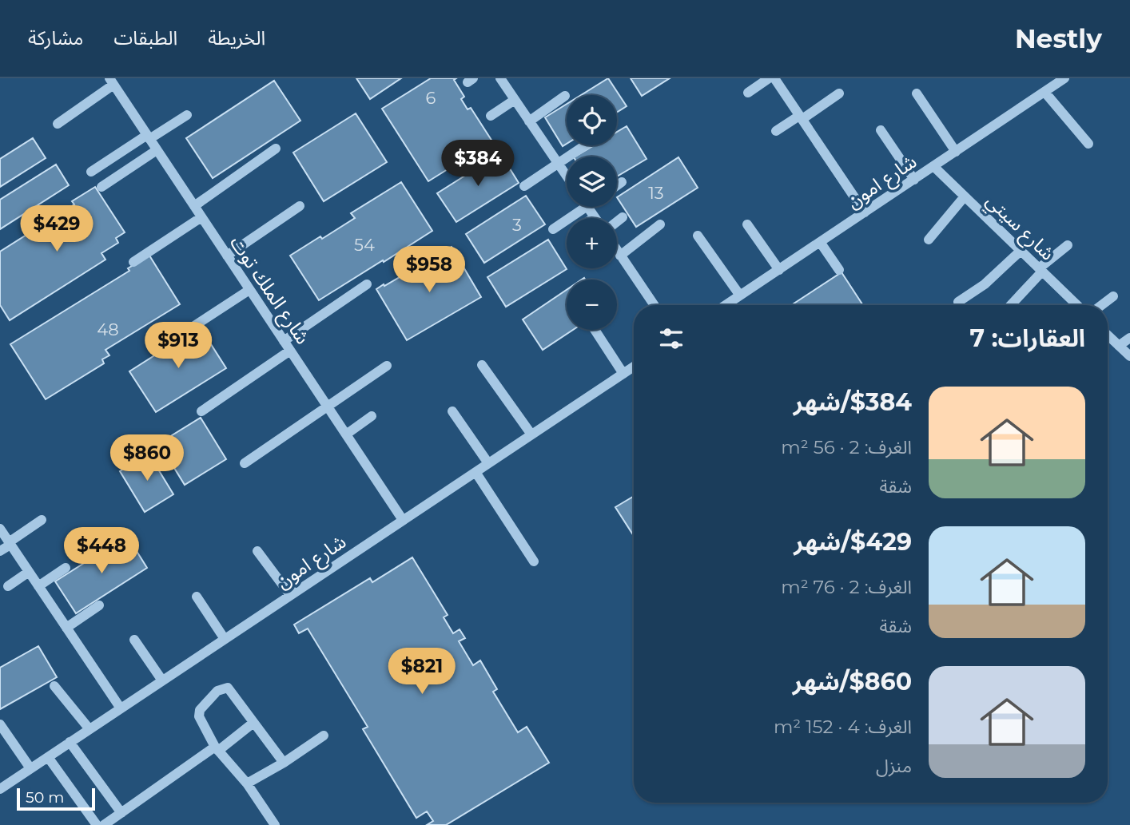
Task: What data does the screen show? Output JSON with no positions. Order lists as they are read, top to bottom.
{
  "streets": {
    "lane": ["شارع امون", "شارع سيتي", "شارع الملك توت"]
  },
  "crossings": [
    ["شارع امون", "شارع سيتي"],
    ["شارع امون", "شارع الملك توت"]
  ],
  "house_numbers": [
    "6",
    "13",
    "3",
    "54",
    "48"
  ],
  "scale_bar": "50 m",
  "page": {
    "header": "Nestly",
    "nav": ["الخريطة", "الطبقات", "مشاركة"],
    "map_buttons": ["+", "−"],
    "price": [
      "$384",
      "$429",
      "$958",
      "$913",
      "$860",
      "$448",
      "$821"
    ],
    "heading": "العقارات: 7",
    "list": [
      {
        "name": "$384/شهر",
        "note": "الغرف: 2 · 56 m² · شقة"
      },
      {
        "name": "$429/شهر",
        "note": "الغرف: 2 · 76 m² · شقة"
      },
      {
        "name": "$860/شهر",
        "note": "الغرف: 4 · 152 m² · منزل"
      }
    ],
    "scale": "50 m"
  }
}
